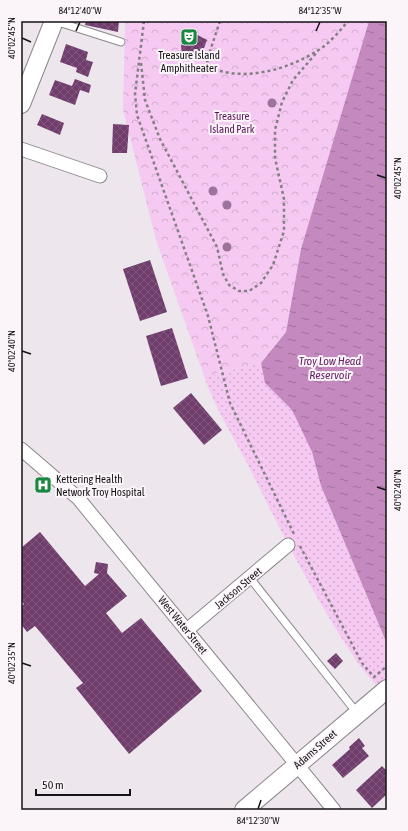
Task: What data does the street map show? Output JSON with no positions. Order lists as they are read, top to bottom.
{
  "streets": {
    "street": ["Jackson Street", "West Water Street", "Adams Street"]
  },
  "crossings": [
    ["Jackson Street", "West Water Street"],
    ["West Water Street", "Adams Street"]
  ],
  "water": ["Troy Low Head Reservoir"],
  "parks": ["Treasure Island Park"],
  "places": {
    "theatre": ["Treasure Island Amphitheater"],
    "hospital": ["Kettering Health Network Troy Hospital"]
  },
  "scale_bar": "50 m",
  "coordinates": [
    "84°12'40\"W",
    "84°12'35\"W",
    "40°02'45\"N",
    "40°02'40\"N",
    "40°02'35\"N",
    "84°12'30\"W"
  ]
}
